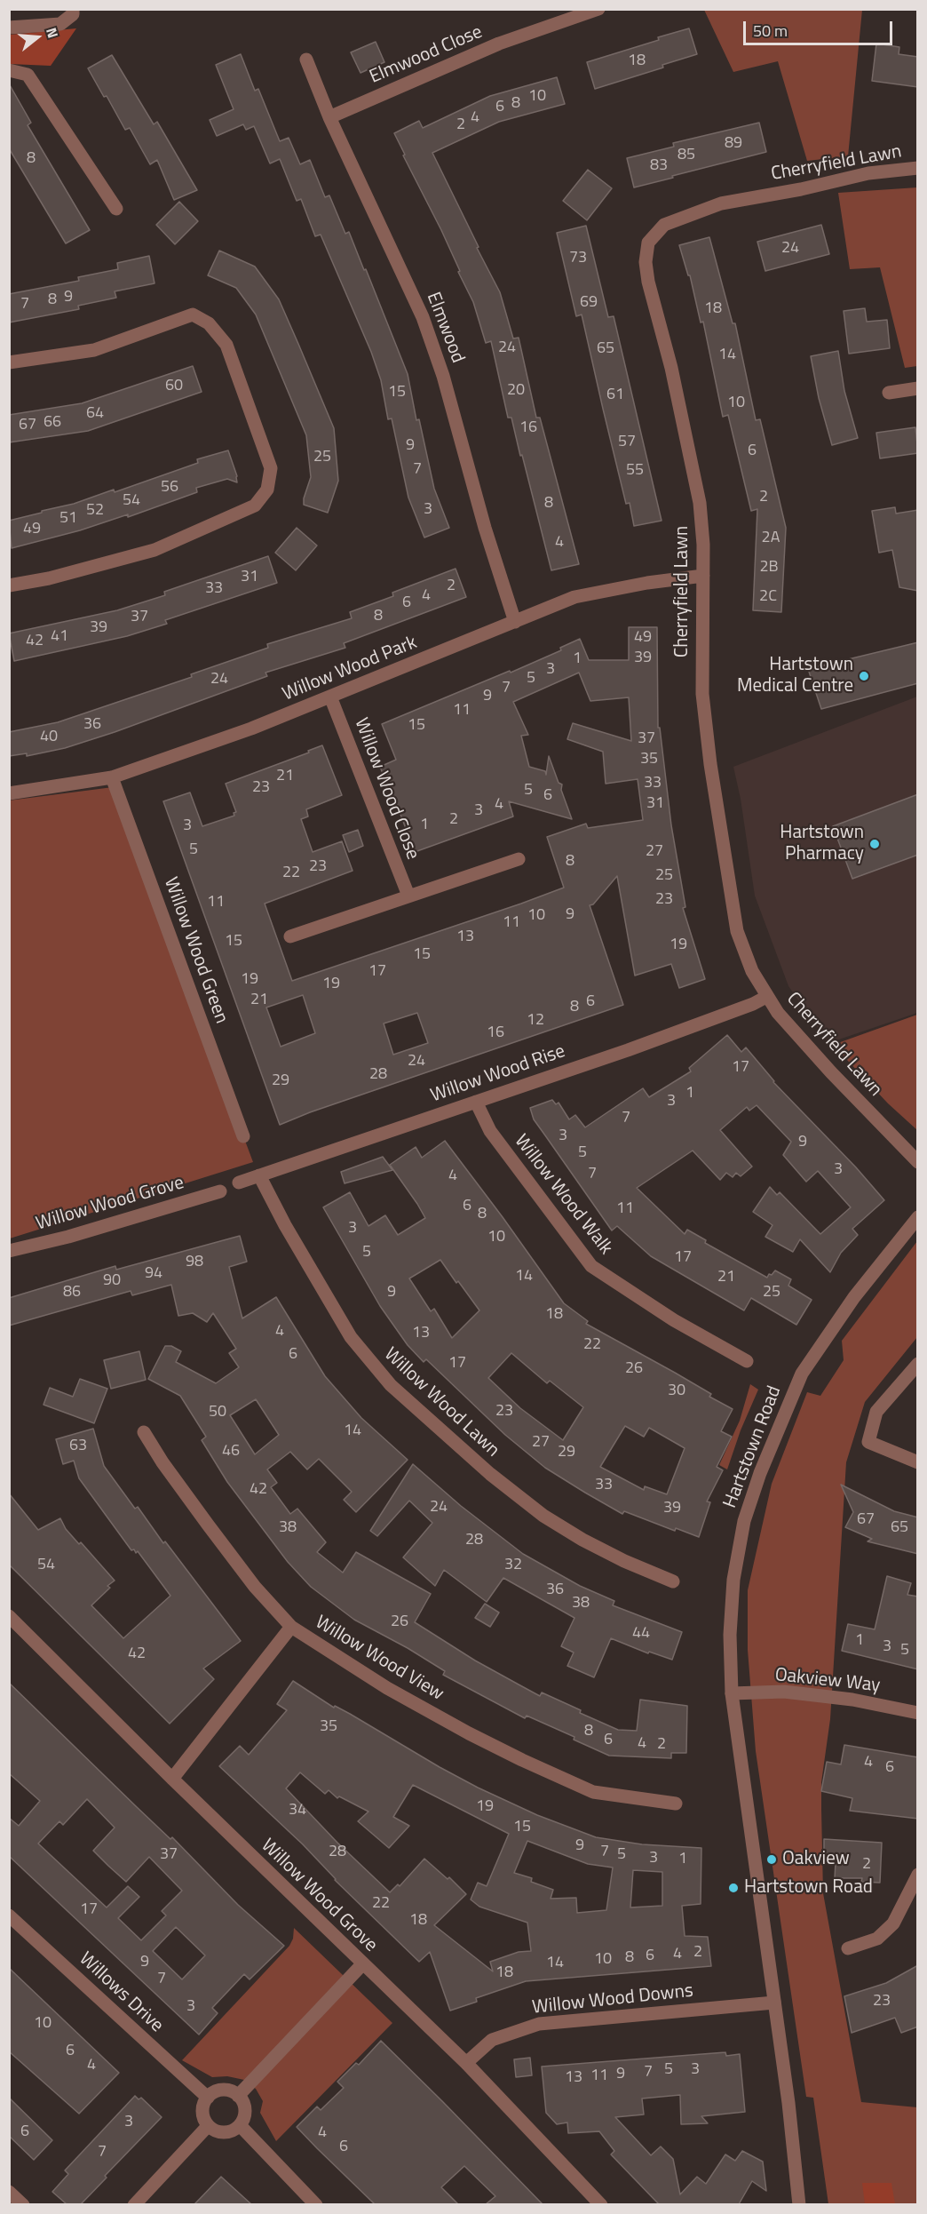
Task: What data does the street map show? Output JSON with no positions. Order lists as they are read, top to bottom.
{
  "streets": {
    "street": [
      "Elmwood Close",
      "Cherryfield Lawn",
      "Elmwood",
      "Willow Wood Park",
      "Willow Wood Close",
      "Willow Wood Green",
      "Willow Wood Rise",
      "Willow Wood Walk",
      "Willow Wood Grove",
      "Willow Wood Lawn",
      "Hartstown Road",
      "Willow Wood View",
      "Oakview Way",
      "Willows Drive",
      "Willow Wood Downs"
    ]
  },
  "crossings": [
    ["Elmwood Close", "Elmwood"],
    ["Cherryfield Lawn", "Willow Wood Park"],
    ["Cherryfield Lawn", "Willow Wood Rise"],
    ["Elmwood", "Willow Wood Park"],
    ["Willow Wood Park", "Willow Wood Close"],
    ["Willow Wood Park", "Willow Wood Green"],
    ["Willow Wood Rise", "Willow Wood Walk"],
    ["Willow Wood Rise", "Willow Wood Lawn"],
    ["Willow Wood Grove", "Willow Wood Downs"],
    ["Hartstown Road", "Oakview Way"],
    ["Hartstown Road", "Willow Wood Downs"]
  ],
  "places": [
    "Hartstown Medical Centre",
    "Hartstown Pharmacy",
    "Oakview",
    "Hartstown Road"
  ],
  "house_numbers": [
    "18",
    "10",
    "8",
    "6",
    "4",
    "2",
    "89",
    "85",
    "8",
    "83",
    "24",
    "73",
    "9",
    "8",
    "69",
    "7",
    "18",
    "24",
    "65",
    "14",
    "60",
    "20",
    "15",
    "61",
    "10",
    "64",
    "66",
    "67",
    "16",
    "57",
    "9",
    "6",
    "25",
    "7",
    "55",
    "56",
    "2",
    "54",
    "8",
    "3",
    "52",
    "51",
    "49",
    "2A",
    "4",
    "2B",
    "31",
    "2",
    "33",
    "4",
    "2C",
    "6",
    "8",
    "37",
    "39",
    "41",
    "49",
    "42",
    "39",
    "1",
    "3",
    "5",
    "24",
    "7",
    "9",
    "11",
    "36",
    "15",
    "40",
    "37",
    "35",
    "21",
    "33",
    "23",
    "5",
    "6",
    "31",
    "4",
    "3",
    "2",
    "1",
    "3",
    "5",
    "27",
    "8",
    "23",
    "22",
    "25",
    "23",
    "11",
    "9",
    "10",
    "11",
    "13",
    "15",
    "19",
    "15",
    "17",
    "19",
    "19",
    "21",
    "6",
    "8",
    "12",
    "16",
    "24",
    "17",
    "28",
    "29",
    "1",
    "3",
    "7",
    "3",
    "9",
    "5",
    "3",
    "7",
    "4",
    "6",
    "11",
    "8",
    "3",
    "10",
    "5",
    "17",
    "98",
    "94",
    "14",
    "21",
    "90",
    "86",
    "9",
    "25",
    "18",
    "4",
    "13",
    "22",
    "6",
    "17",
    "26",
    "30",
    "23",
    "50",
    "14",
    "27",
    "63",
    "46",
    "29",
    "33",
    "42",
    "24",
    "39",
    "67",
    "38",
    "65",
    "28",
    "54",
    "32",
    "36",
    "38",
    "26",
    "44",
    "1",
    "3",
    "5",
    "42",
    "35",
    "8",
    "6",
    "4",
    "2",
    "4",
    "6",
    "19",
    "34",
    "15",
    "9",
    "28",
    "7",
    "37",
    "5",
    "3",
    "1",
    "2",
    "22",
    "17",
    "18",
    "2",
    "4",
    "6",
    "8",
    "10",
    "9",
    "14",
    "18",
    "7",
    "23",
    "3",
    "10",
    "6",
    "4",
    "5",
    "3",
    "7",
    "9",
    "11",
    "13",
    "3",
    "6",
    "4",
    "6",
    "7"
  ],
  "scale_bar": "50 m",
  "north": "right"
}
